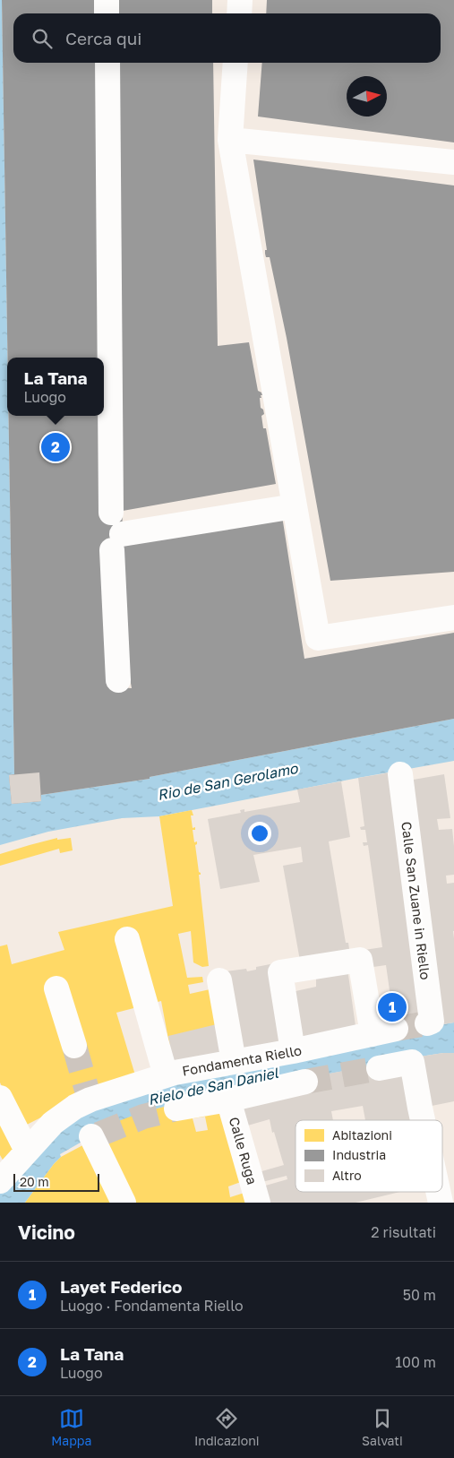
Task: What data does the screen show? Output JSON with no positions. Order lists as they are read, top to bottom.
{
  "streets": {
    "street": ["Calle San Zuane in Riello", "Fondamenta Riello", "Calle Ruga"]
  },
  "water": ["Rio de San Gerolamo", "Rielo de San Daniel"],
  "legend": ["Abitazioni", "Industria", "Altro"],
  "scale_bar": "20 m",
  "north": "right",
  "page": {
    "search": "Cerca qui",
    "popup": ["La Tana", "Luogo"],
    "pins": ["2", "1"],
    "scale": "20 m",
    "heading": ["Vicino", "2 risultati"],
    "list": [
      {
        "mark": "1",
        "name": "Layet Federico",
        "note": "Luogo · Fondamenta Riello",
        "value": "50 m"
      },
      {
        "mark": "2",
        "name": "La Tana",
        "note": "Luogo",
        "value": "100 m"
      }
    ],
    "nav": ["Mappa", "Indicazioni", "Salvati"]
  }
}
